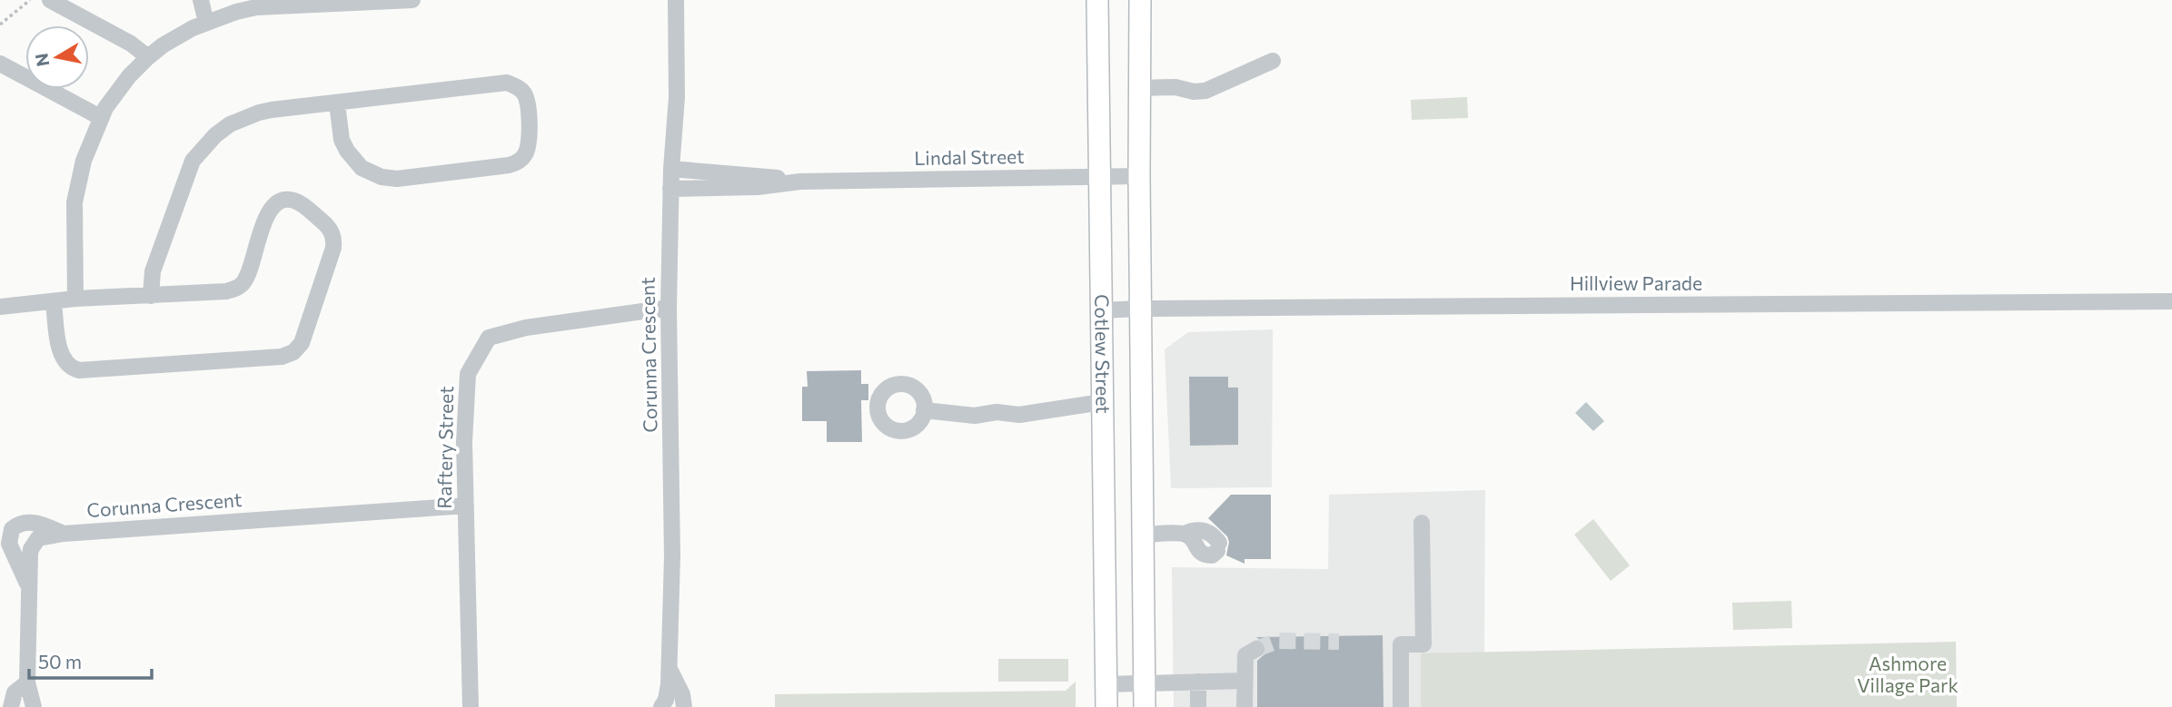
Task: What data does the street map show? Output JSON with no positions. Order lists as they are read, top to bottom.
{
  "streets": {
    "main road": ["Cotlew Street"],
    "street": [
      "Lindal Street",
      "Hillview Parade",
      "Corunna Crescent",
      "Raftery Street"
    ]
  },
  "crossings": [
    ["Lindal Street", "Cotlew Street"],
    ["Lindal Street", "Corunna Crescent"],
    ["Hillview Parade", "Cotlew Street"],
    ["Corunna Crescent", "Raftery Street"]
  ],
  "parks": ["Ashmore Village Park"],
  "scale_bar": "50 m",
  "north": "left"
}
